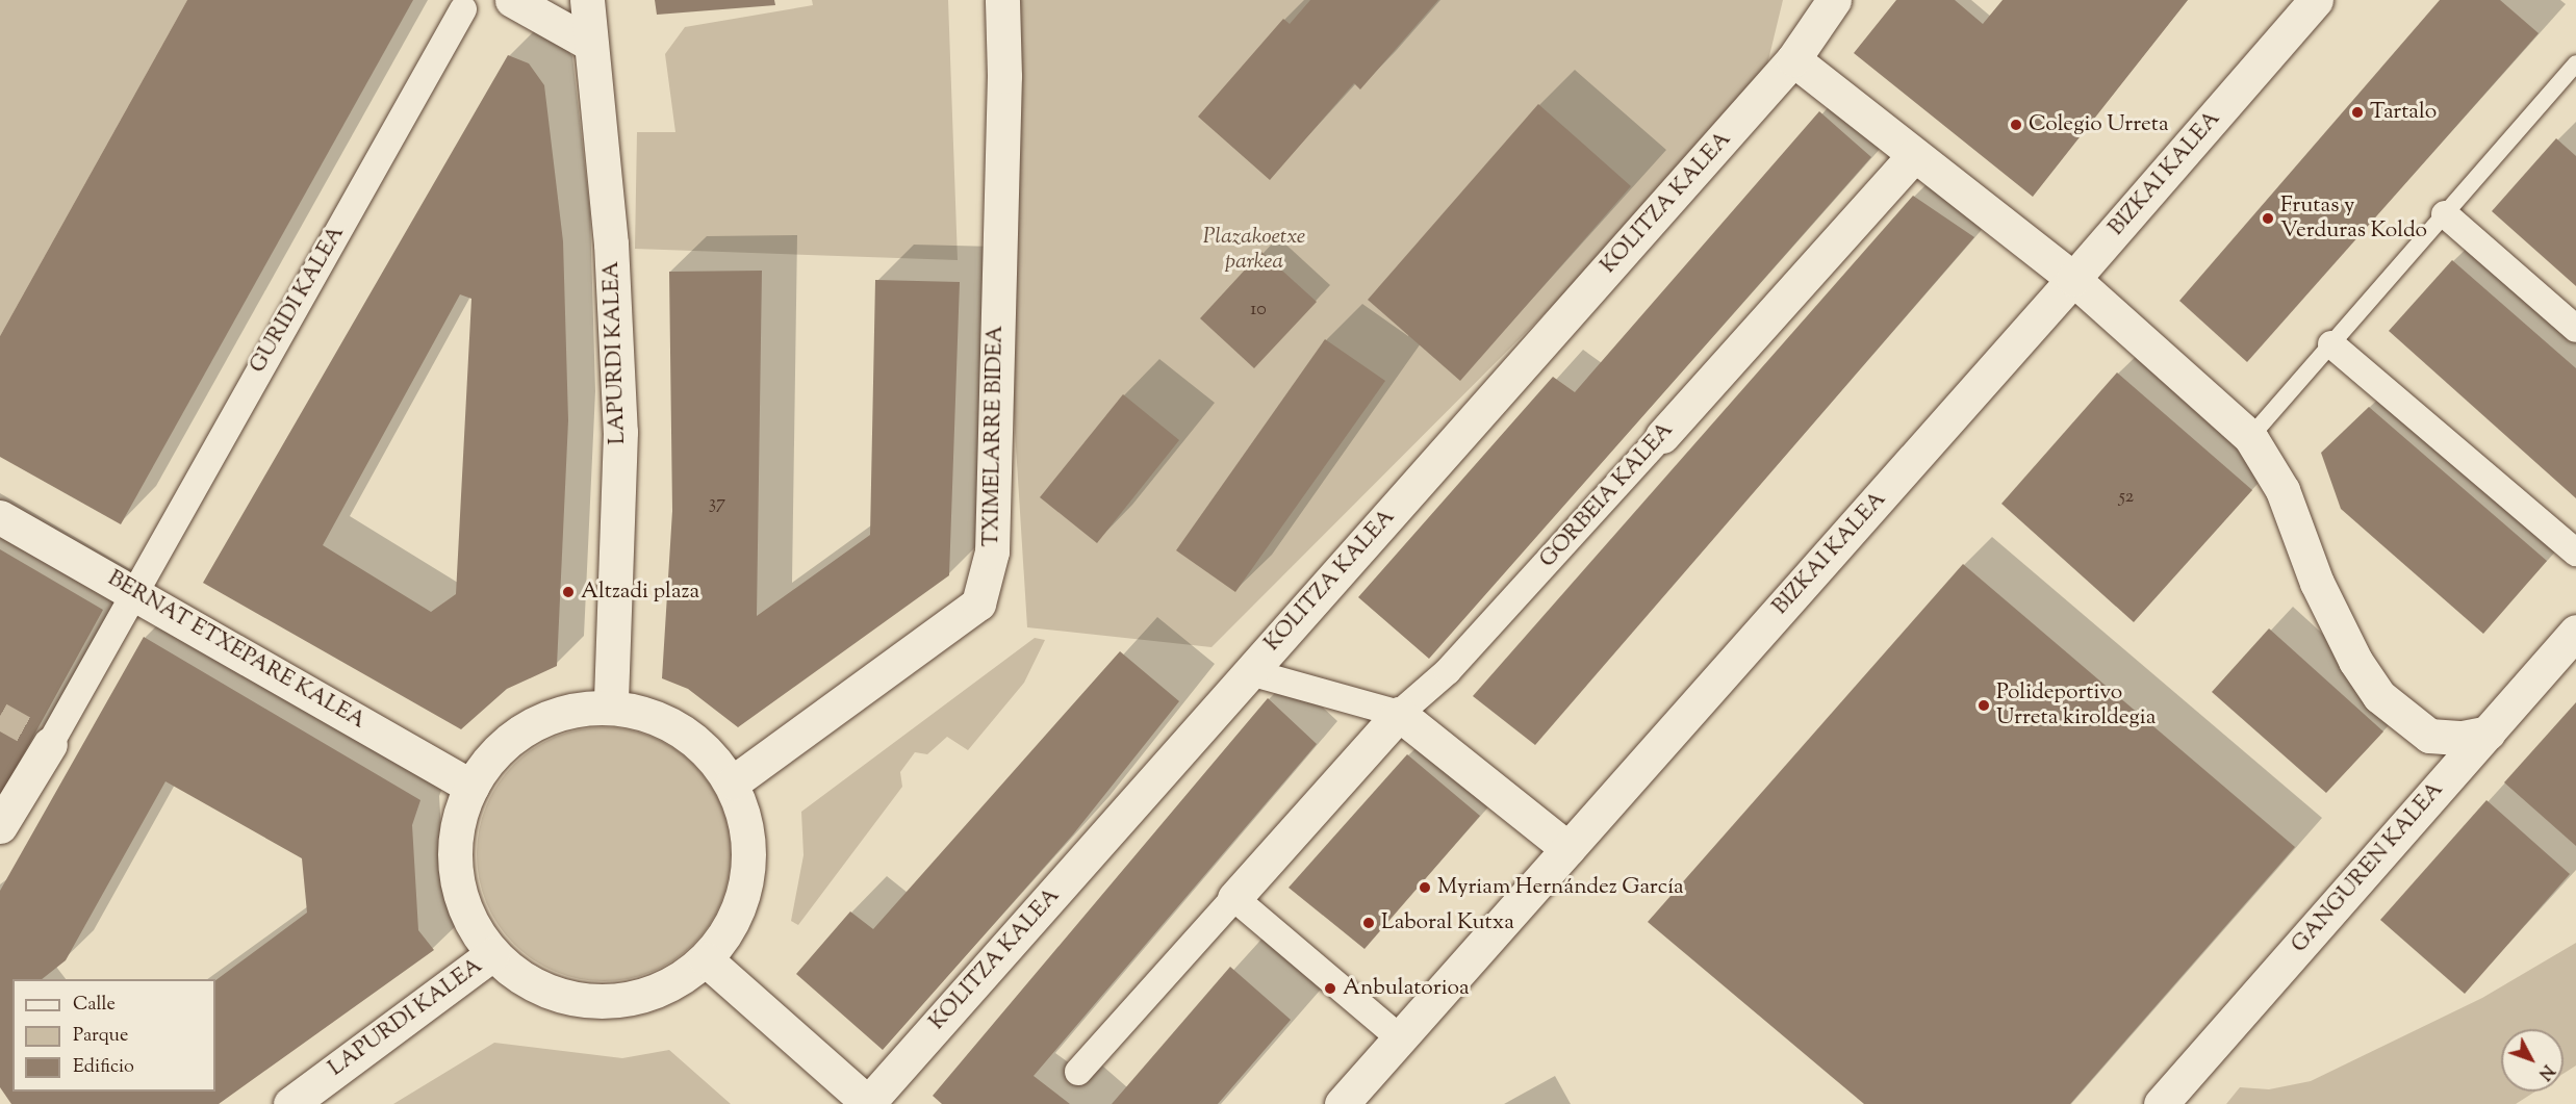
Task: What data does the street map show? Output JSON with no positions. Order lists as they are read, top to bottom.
{
  "streets": {
    "street": [
      "BIZKAI KALEA",
      "KOLITZA KALEA",
      "GURIDI KALEA",
      "LAPURDI KALEA",
      "TXIMELARRE BIDEA",
      "GORBEIA KALEA",
      "BERNAT ETXEPARE KALEA",
      "GANGUREN KALEA"
    ]
  },
  "crossings": [
    ["GURIDI KALEA", "BERNAT ETXEPARE KALEA"]
  ],
  "parks": ["Plazakoetxe parkea"],
  "places": [
    "Tartalo",
    "Colegio Urreta",
    "Frutas y Verduras Koldo",
    "Altzadi plaza",
    "Polideportivo Urreta kiroldegia",
    "Myriam Hernández García",
    "Laboral Kutxa",
    "Anbulatorioa"
  ],
  "house_numbers": ["10", "52", "37"],
  "legend": ["Calle", "Parque", "Edificio"],
  "north": "bottom right"
}
